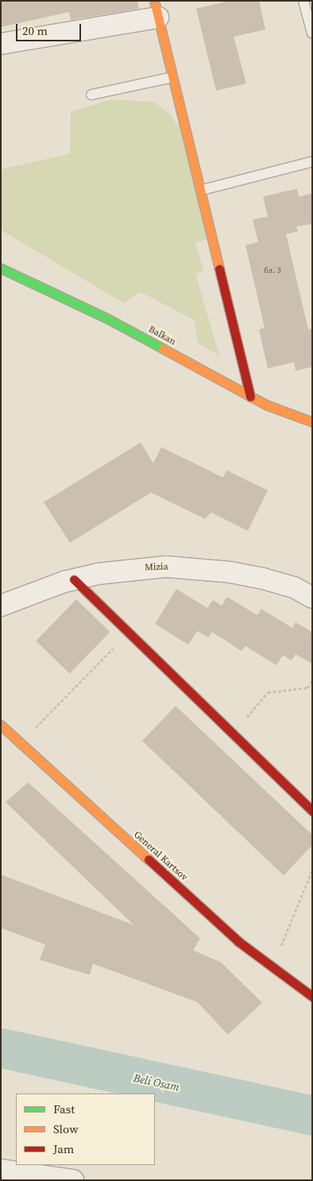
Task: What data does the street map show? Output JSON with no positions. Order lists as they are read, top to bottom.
{
  "streets": {
    "street": ["Balkan", "Mizia", "General Kartsov"]
  },
  "water": ["Beli Osam"],
  "house_numbers": ["бл. 3"],
  "legend": ["Fast", "Slow", "Jam"],
  "scale_bar": "20 m"
}
